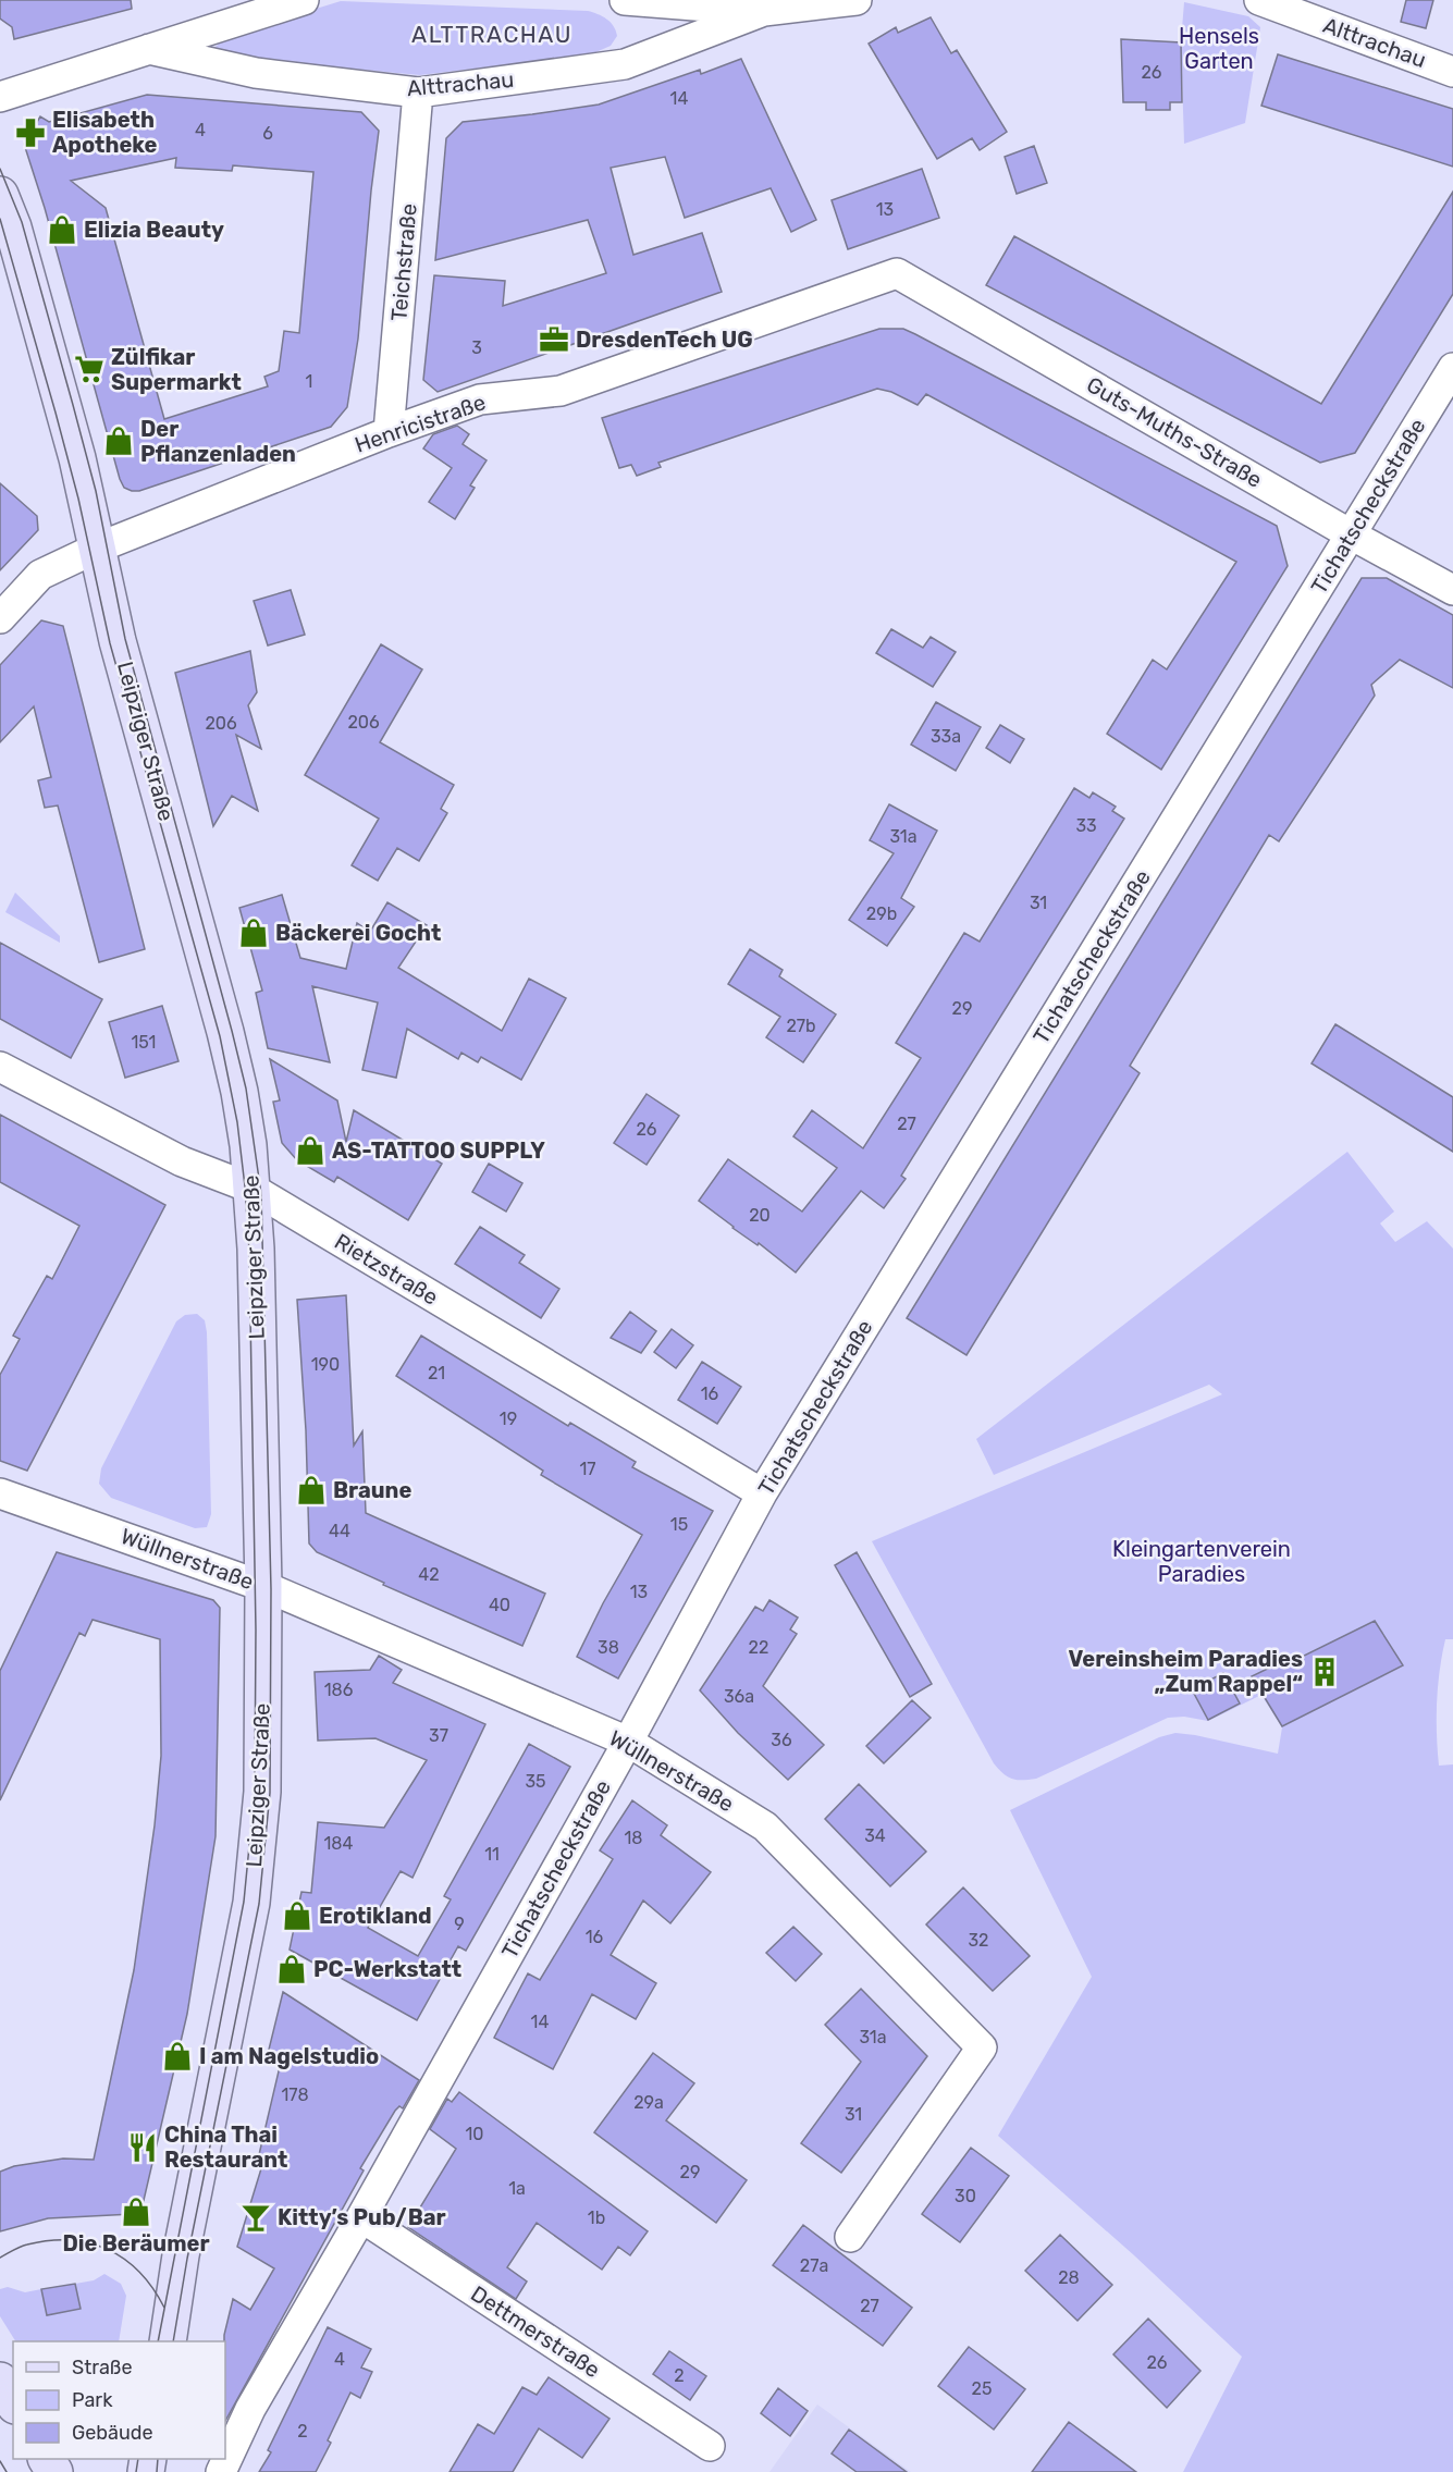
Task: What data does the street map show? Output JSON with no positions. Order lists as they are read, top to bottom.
{
  "streets": {
    "main road": ["Leipziger Straße"],
    "street": [
      "Alttrachau",
      "Teichstraße",
      "Henricistraße",
      "Guts-Muths-Straße",
      "Tichatscheckstraße",
      "Rietzstraße",
      "Wüllnerstraße",
      "Dettmerstraße"
    ]
  },
  "crossings": [
    ["Alttrachau", "Teichstraße"],
    ["Teichstraße", "Henricistraße"],
    ["Henricistraße", "Guts-Muths-Straße"],
    ["Henricistraße", "Leipziger Straße"],
    ["Guts-Muths-Straße", "Tichatscheckstraße"],
    ["Tichatscheckstraße", "Rietzstraße"],
    ["Tichatscheckstraße", "Wüllnerstraße"],
    ["Tichatscheckstraße", "Dettmerstraße"],
    ["Leipziger Straße", "Rietzstraße"],
    ["Leipziger Straße", "Wüllnerstraße"]
  ],
  "districts": ["ALTTRACHAU"],
  "parks": ["Hensels Garten", "Kleingartenverein Paradies"],
  "places": {
    "pharmacy": ["Elisabeth Apotheke"],
    "shop": [
      "Elizia Beauty",
      "Der Pflanzenladen",
      "Bäckerei Gocht",
      "AS-TATTOO SUPPLY",
      "Braune",
      "Erotikland",
      "PC-Werkstatt",
      "I am Nagelstudio",
      "Die Beräumer"
    ],
    "office": ["DresdenTech UG"],
    "supermarket": ["Zülfikar Supermarkt"],
    "building": ["Vereinsheim Paradies „Zum Rappel“"],
    "restaurant": ["China Thai Restaurant"],
    "bar": ["Kitty’s Pub/Bar"]
  },
  "house_numbers": [
    "26",
    "14",
    "4",
    "6",
    "13",
    "3",
    "1",
    "206",
    "206",
    "33a",
    "33",
    "31a",
    "31",
    "29b",
    "29",
    "27b",
    "151",
    "27",
    "26",
    "20",
    "190",
    "21",
    "16",
    "19",
    "17",
    "15",
    "44",
    "42",
    "13",
    "40",
    "38",
    "22",
    "186",
    "36a",
    "37",
    "36",
    "35",
    "34",
    "18",
    "184",
    "11",
    "9",
    "16",
    "32",
    "14",
    "31a",
    "178",
    "29a",
    "31",
    "10",
    "29",
    "1a",
    "30",
    "1b",
    "27a",
    "28",
    "27",
    "4",
    "26",
    "2",
    "25",
    "2"
  ],
  "legend": ["Straße", "Park", "Gebäude"]
}
